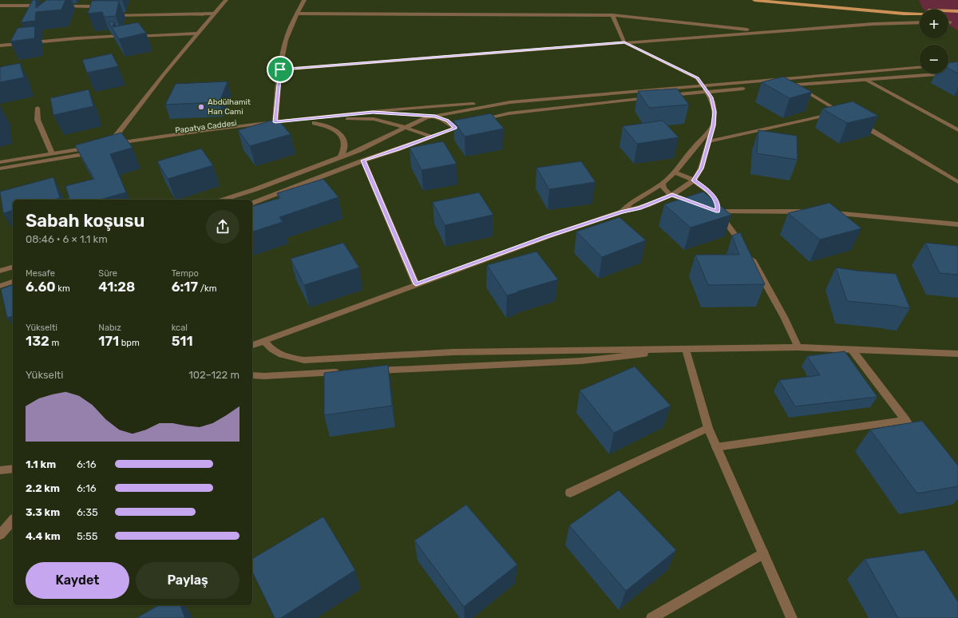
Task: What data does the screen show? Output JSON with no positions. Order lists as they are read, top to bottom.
{
  "streets": {
    "street": ["Papatya Caddesi"]
  },
  "places": ["Abdülhamit Han Cami"],
  "page": {
    "map_buttons": ["+", "−"],
    "heading": ["Sabah koşusu", "08:46 · 6 × 1.1 km"],
    "stats": [
      ["Mesafe", "6.60 km"],
      ["Süre", "41:28"],
      ["Tempo", "6:17 /km"],
      ["Yükselti", "132 m"],
      ["Nabız", "171 bpm"],
      ["kcal", "511"]
    ],
    "chart": ["Yükselti", "102–122 m"],
    "list": [
      {
        "name": "1.1 km",
        "note": "6:16"
      },
      {
        "name": "2.2 km",
        "note": "6:16"
      },
      {
        "name": "3.3 km",
        "note": "6:35"
      },
      {
        "name": "4.4 km",
        "note": "5:55"
      }
    ],
    "buttons": ["Kaydet", "Paylaş"]
  }
}
